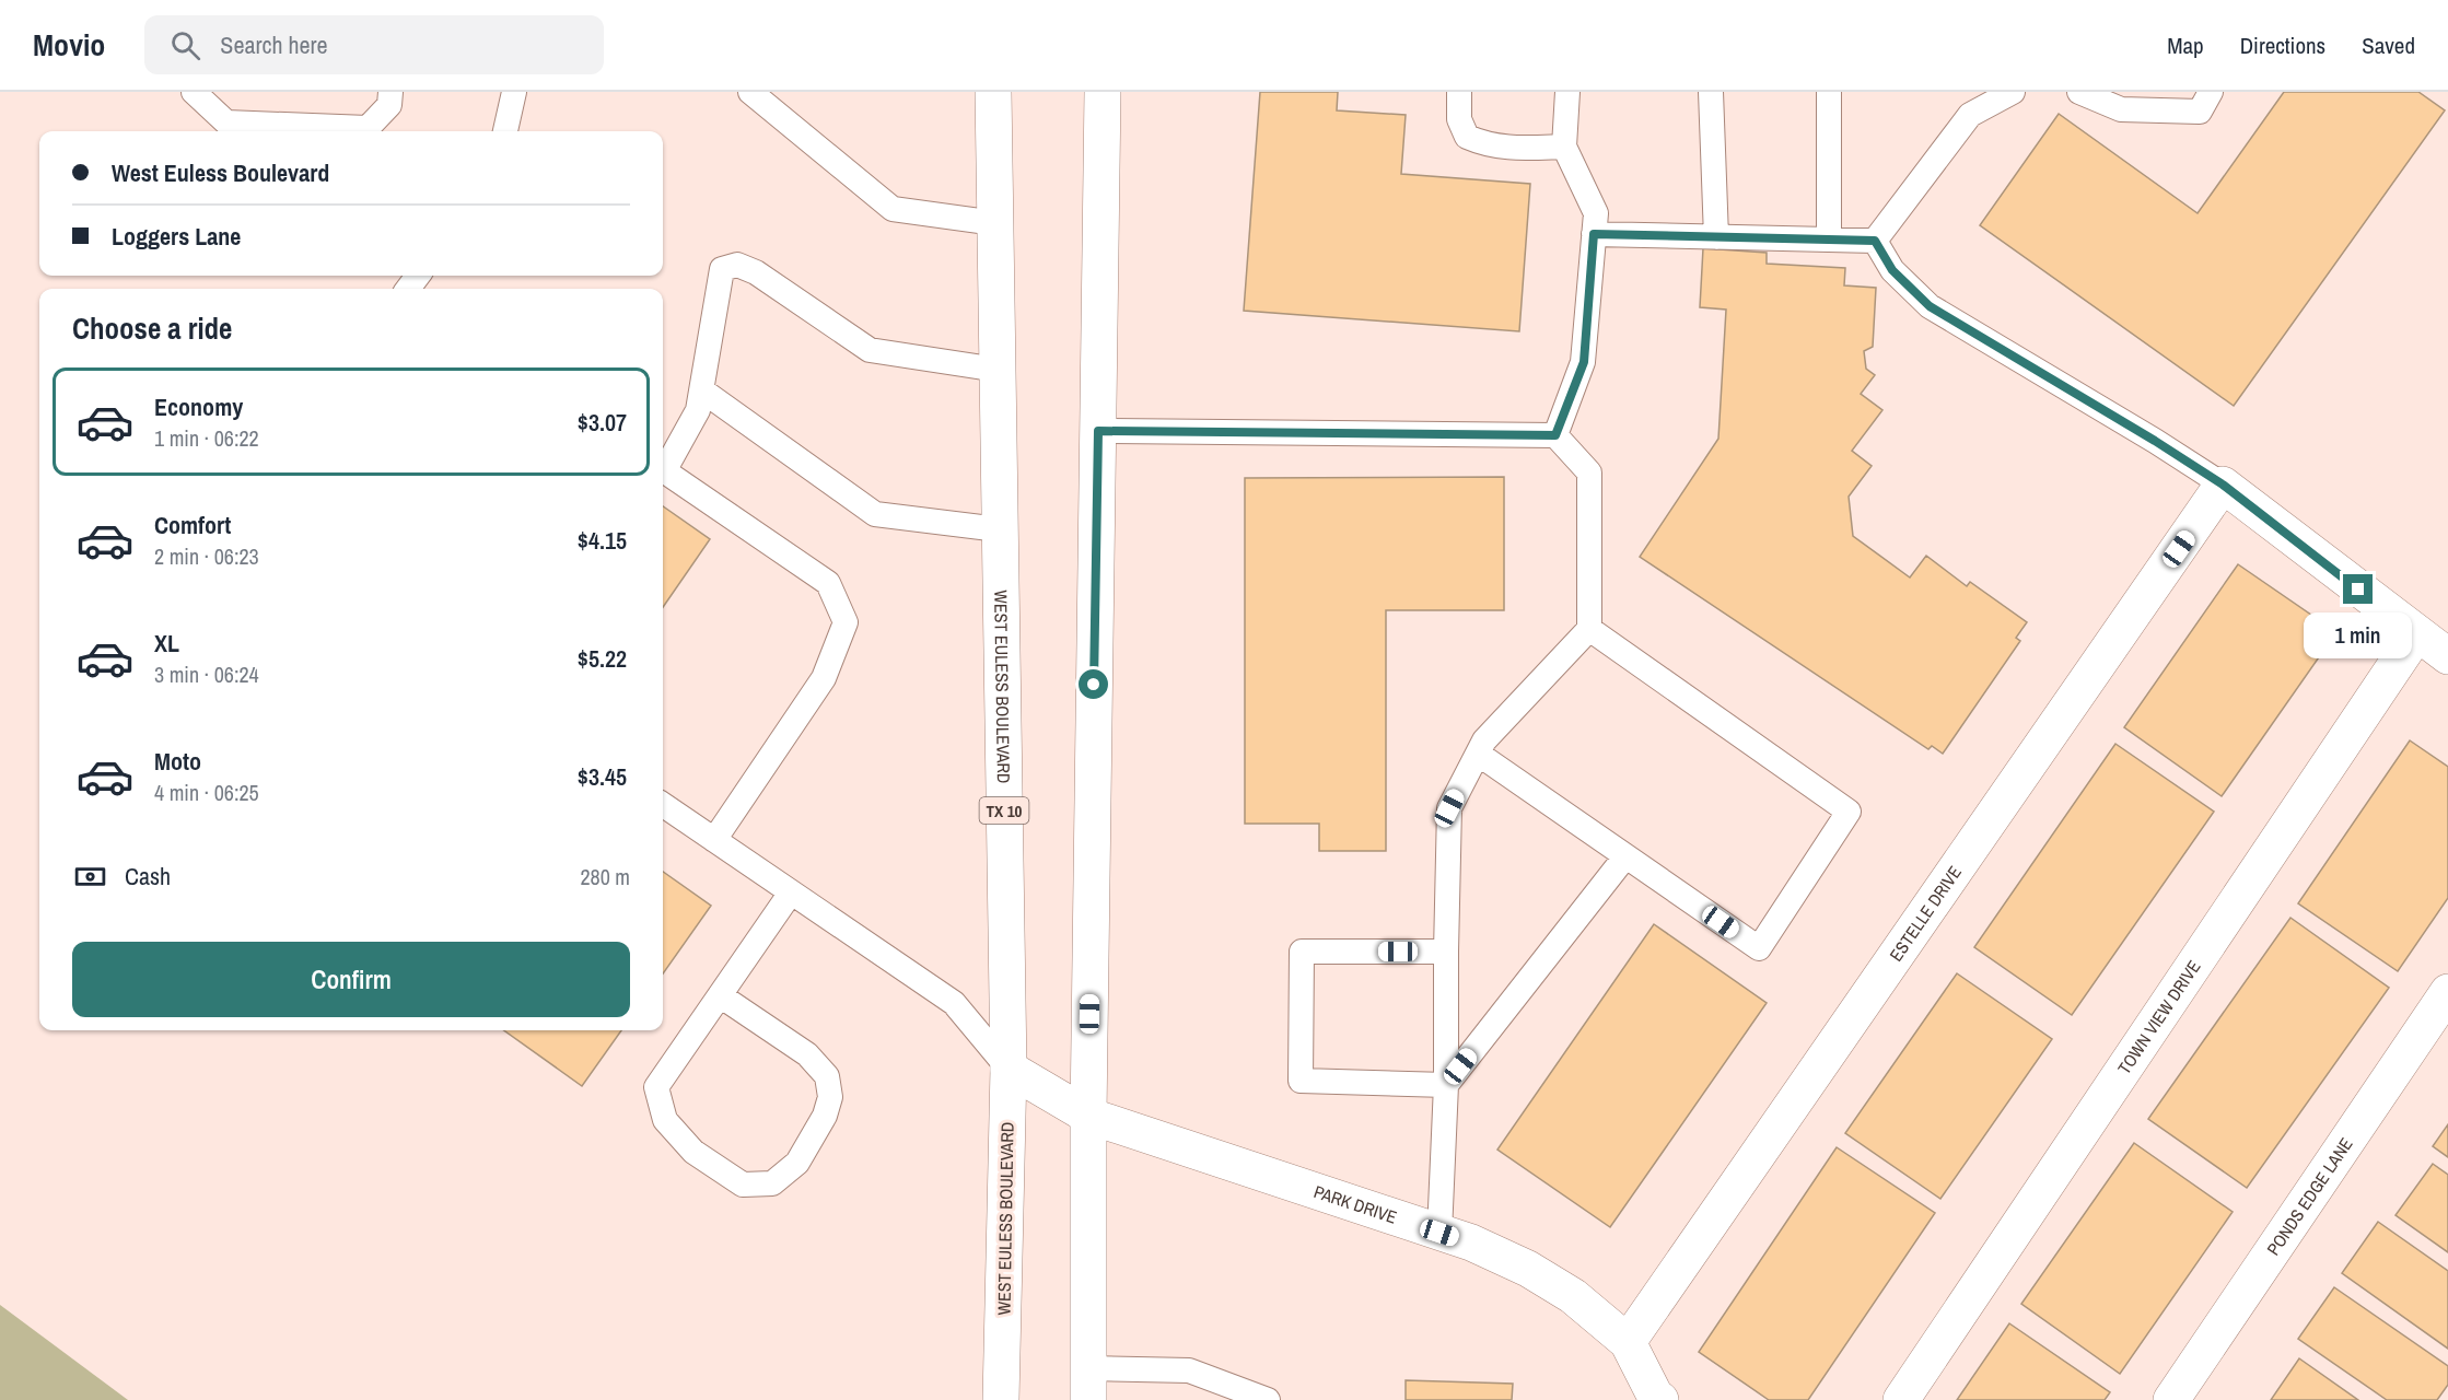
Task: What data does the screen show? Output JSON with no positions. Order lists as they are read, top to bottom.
{
  "streets": {
    "street": [
      "WEST EULESS BOULEVARD",
      "TX 10",
      "ESTELLE DRIVE",
      "TOWN VIEW DRIVE",
      "PONDS EDGE LANE",
      "PARK DRIVE"
    ]
  },
  "crossings": [
    ["WEST EULESS BOULEVARD", "PARK DRIVE"],
    ["ESTELLE DRIVE", "PARK DRIVE"]
  ],
  "page": {
    "header": "Movio",
    "search": "Search here",
    "nav": ["Map", "Directions", "Saved"],
    "banner": ["West Euless Boulevard", "Loggers Lane"],
    "heading": "Choose a ride",
    "list": [
      {
        "name": "Economy",
        "note": "1 min · 06:22",
        "value": "$3.07"
      },
      {
        "name": "Comfort",
        "note": "2 min · 06:23",
        "value": "$4.15"
      },
      {
        "name": "XL",
        "note": "3 min · 06:24",
        "value": "$5.22"
      },
      {
        "name": "Moto",
        "note": "4 min · 06:25",
        "value": "$3.45"
      }
    ],
    "bubble": "1 min",
    "pay": ["Cash", "280 m"],
    "buttons": "Confirm"
  }
}
